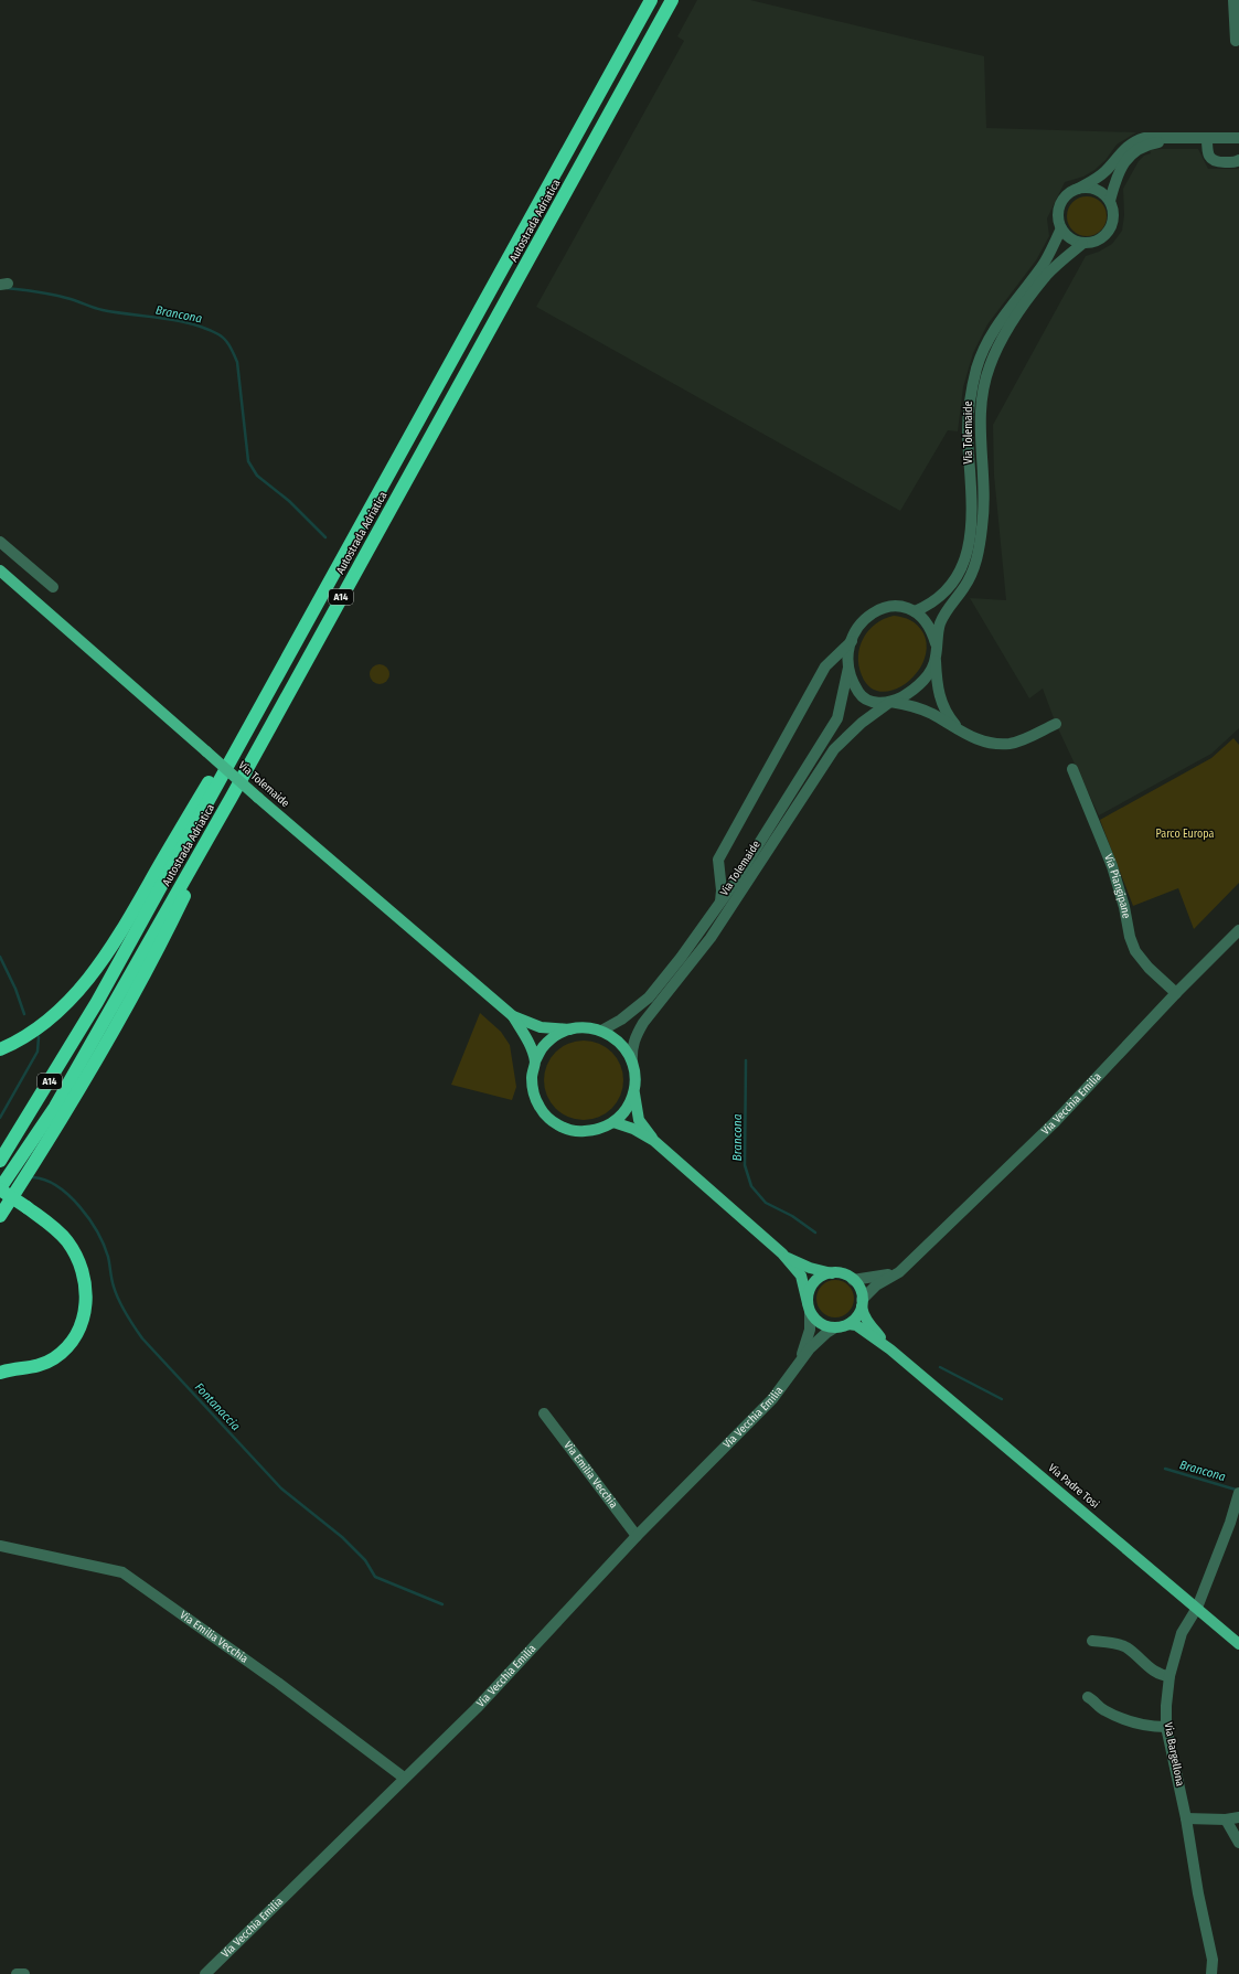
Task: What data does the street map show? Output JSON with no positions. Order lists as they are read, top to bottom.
{
  "streets": {
    "highway": ["Autostrada Adriatica", "A14"],
    "main road": ["Via Tolemaide", "Via Padre Tosi"],
    "street": [
      "Via Piangipane",
      "Via Vecchia Emilia",
      "Via Emilia Vecchia",
      "Via Bargellona"
    ]
  },
  "crossings": [
    ["Via Tolemaide", "Via Vecchia Emilia"],
    ["Via Piangipane", "Via Vecchia Emilia"],
    ["Via Vecchia Emilia", "Via Emilia Vecchia"],
    ["Via Padre Tosi", "Via Bargellona"]
  ],
  "water": ["Brancona", "Fontanaccia"],
  "parks": ["Parco Europa"]
}
